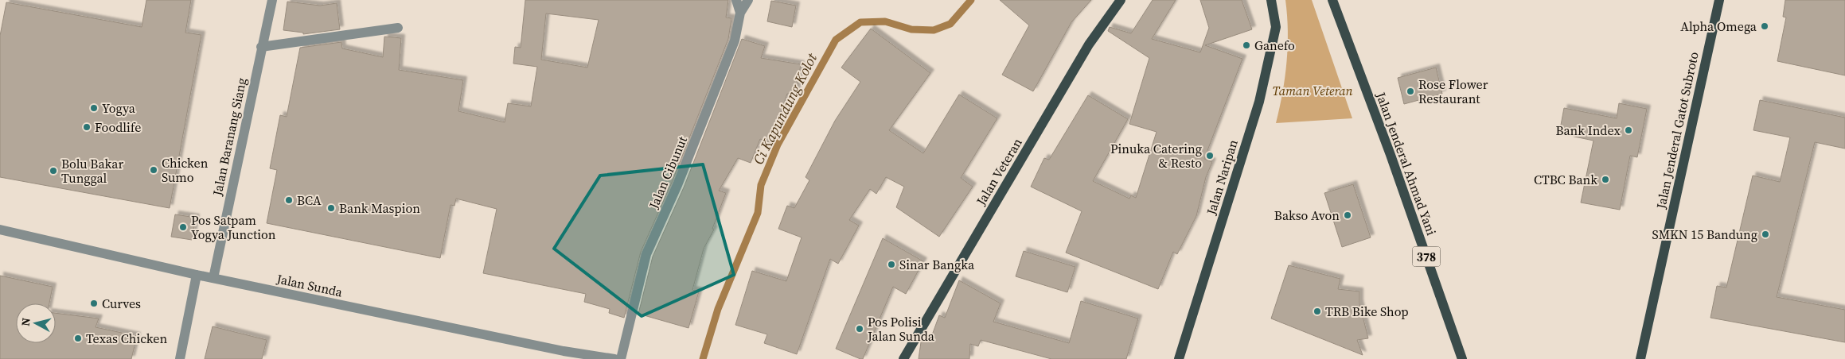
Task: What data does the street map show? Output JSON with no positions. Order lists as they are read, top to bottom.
{
  "streets": {
    "main road": [
      "Jalan Jenderal Gatot Subroto",
      "Jalan Jenderal Ahmad Yani",
      "Jalan Veteran",
      "Jalan Naripan",
      "378"
    ],
    "street": ["Jalan Baranang Siang", "Jalan Cibunut", "Jalan Sunda"]
  },
  "crossings": [
    ["Jalan Baranang Siang", "Jalan Sunda"]
  ],
  "water": ["Ci Kapundung Kolot"],
  "parks": ["Taman Veteran"],
  "places": [
    "Alpha Omega",
    "Ganefo",
    "Rose Flower Restaurant",
    "Yogya",
    "Foodlife",
    "Bank Index",
    "Pinuka Catering & Resto",
    "Chicken Sumo",
    "Bolu Bakar Tunggal",
    "CTBC Bank",
    "BCA",
    "Bank Maspion",
    "Bakso Avon",
    "Pos Satpam Yogya Junction",
    "SMKN 15 Bandung",
    "Sinar Bangka",
    "Curves",
    "TRB Bike Shop",
    "Pos Polisi Jalan Sunda",
    "Texas Chicken"
  ],
  "north": "left"
}
